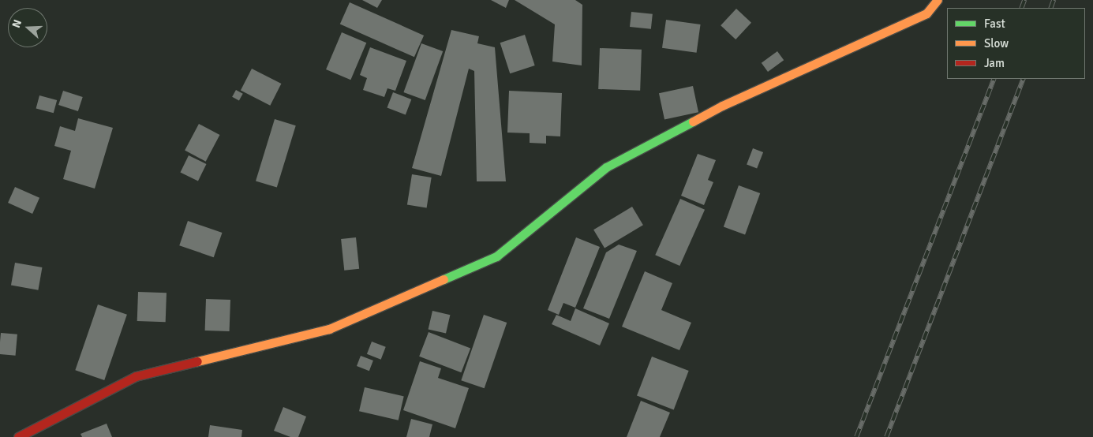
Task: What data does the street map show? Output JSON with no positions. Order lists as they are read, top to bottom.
{
  "legend": ["Fast", "Slow", "Jam"],
  "north": "left"
}
